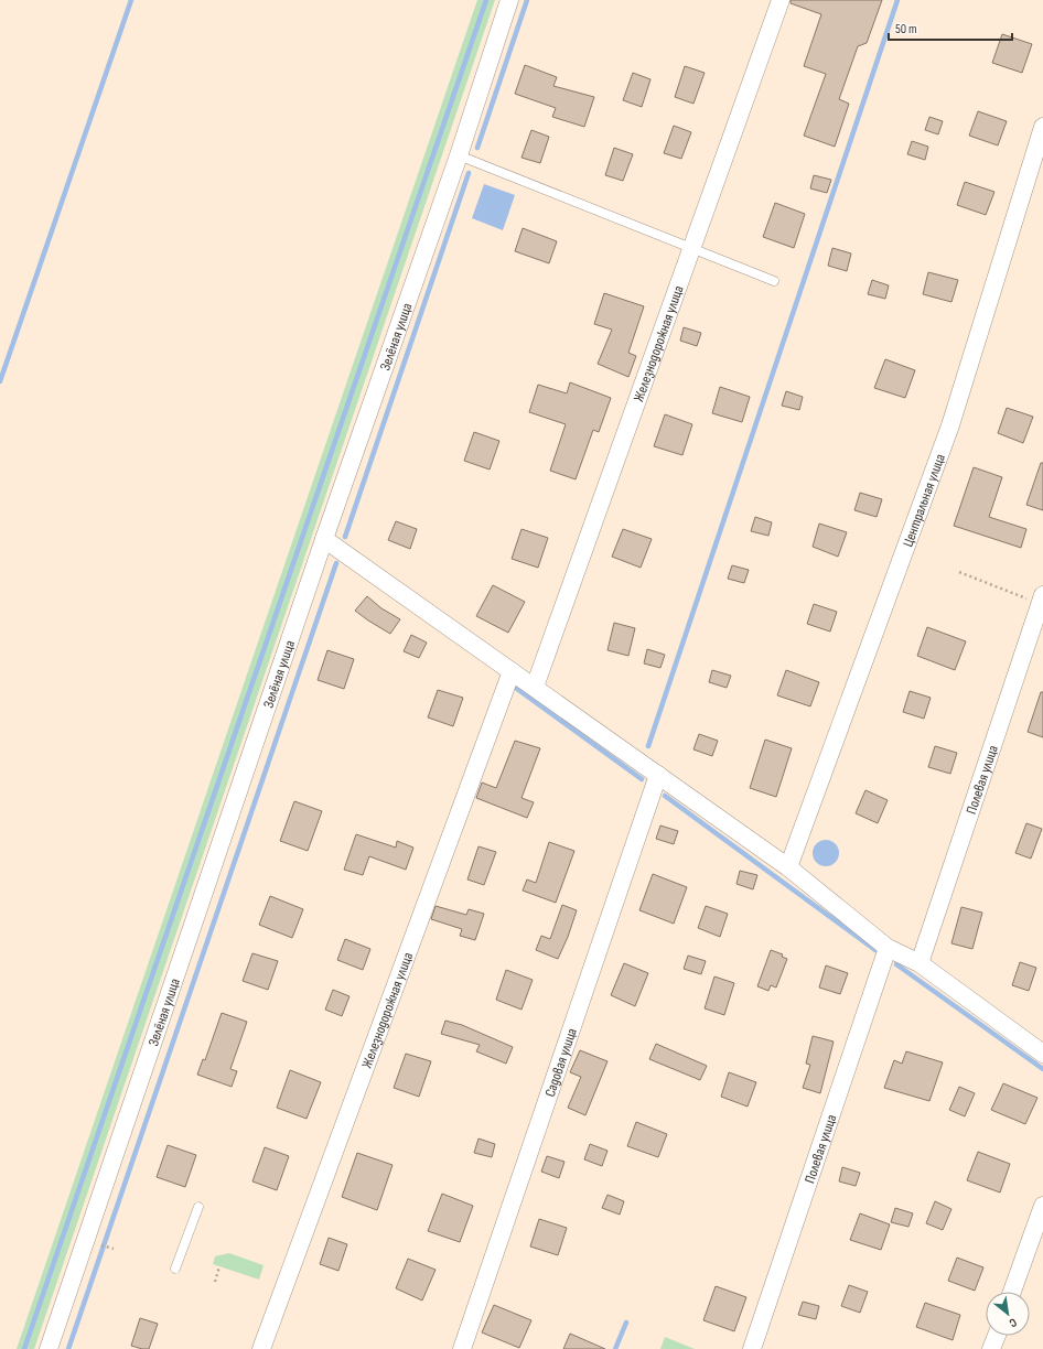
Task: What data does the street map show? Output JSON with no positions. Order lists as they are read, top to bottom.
{
  "streets": {
    "street": [
      "Зелёная улица",
      "Железнодорожная улица",
      "Центральная улица",
      "Полевая улица",
      "Садовая улица"
    ]
  },
  "scale_bar": "50 m",
  "north": "bottom right"
}
